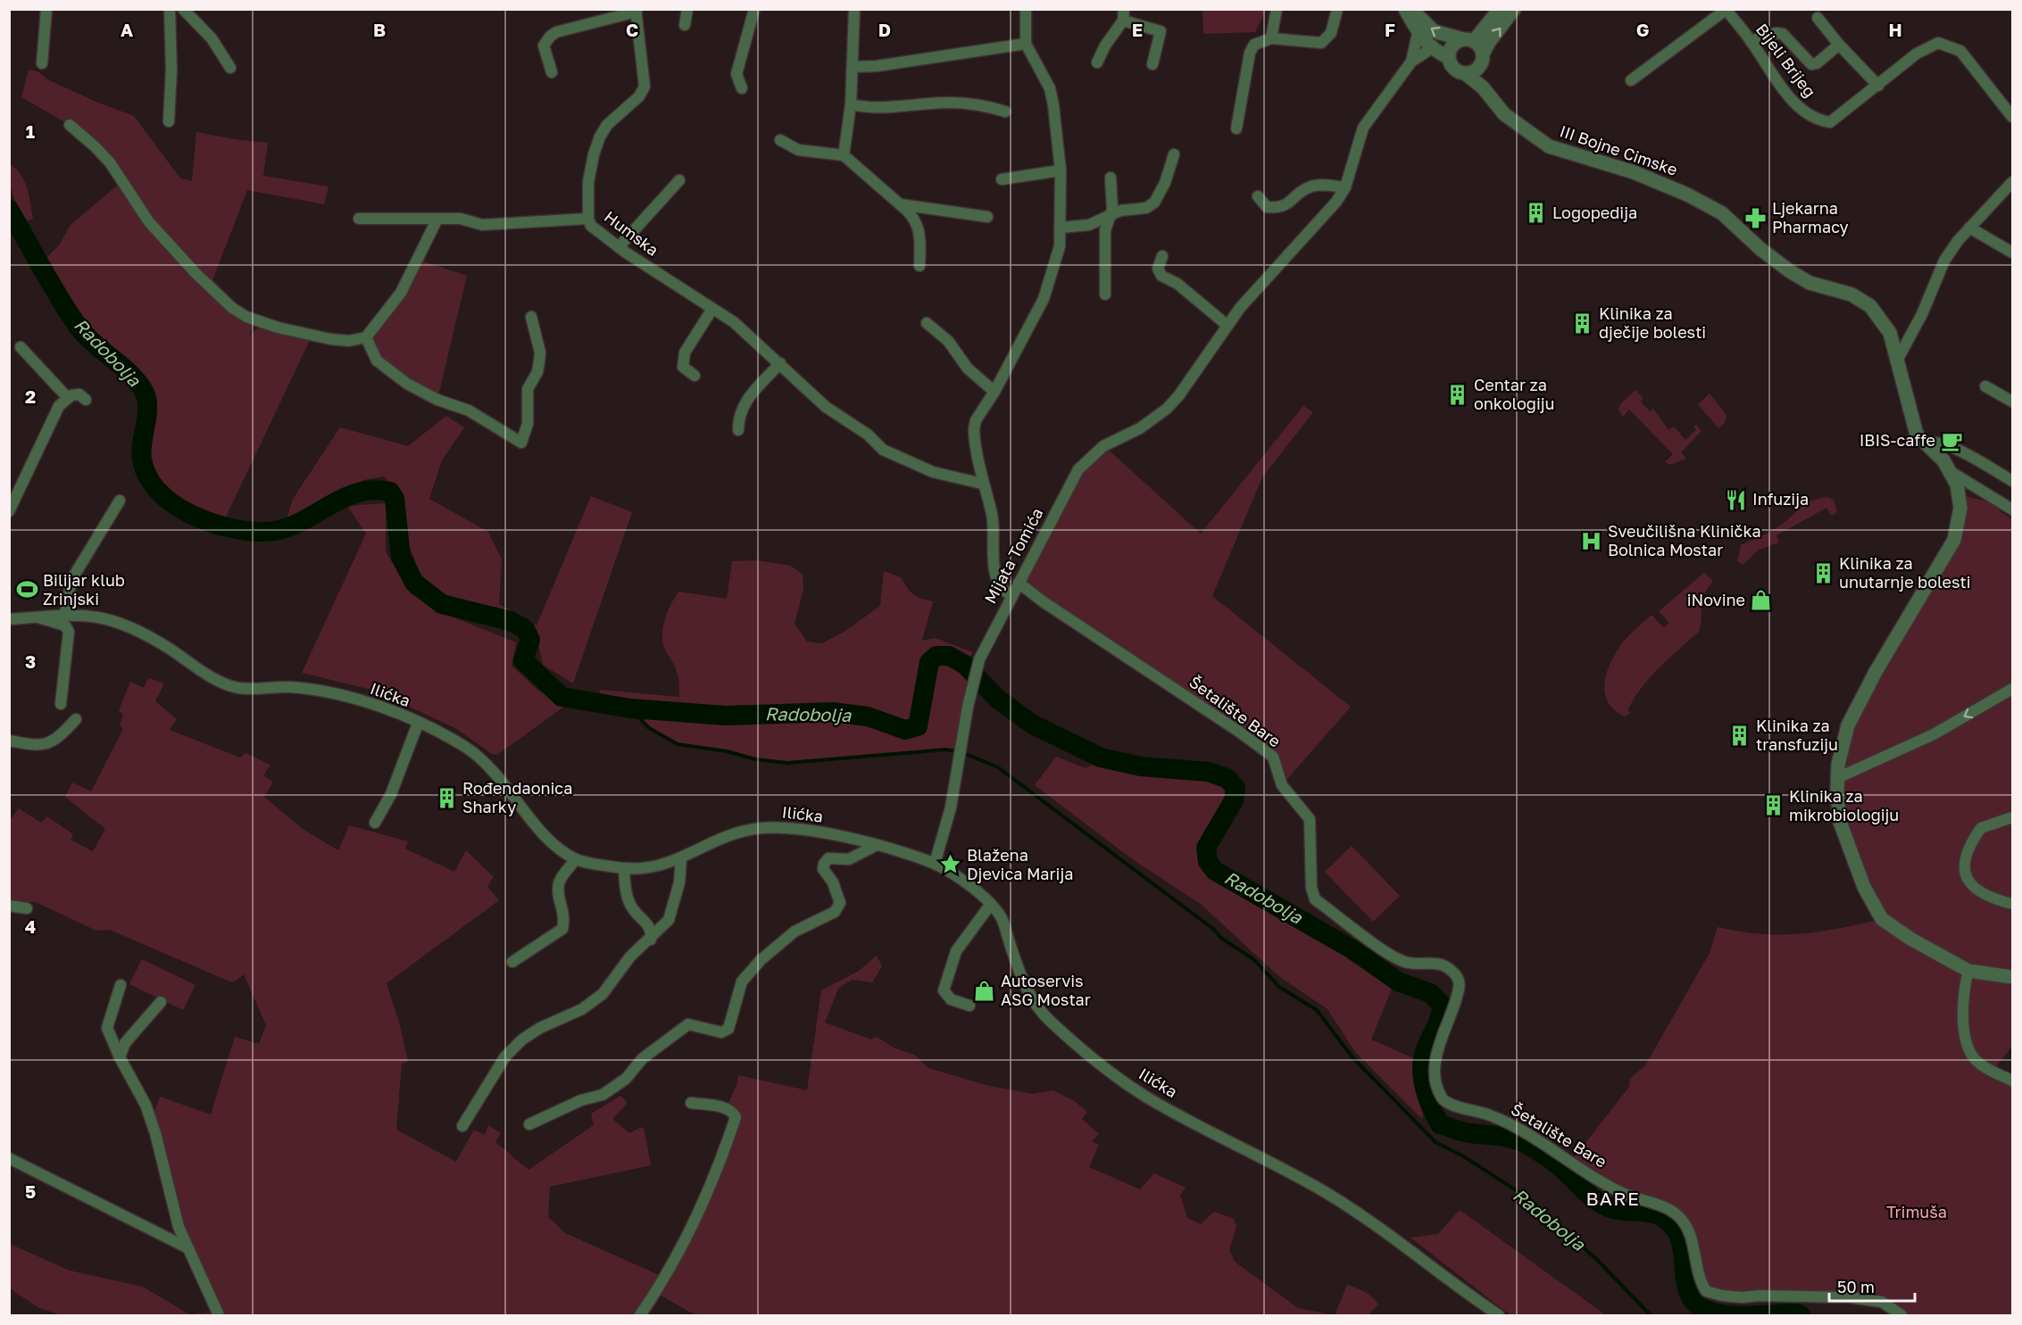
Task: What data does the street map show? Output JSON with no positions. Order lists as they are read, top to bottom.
{
  "streets": {
    "street": [
      "Bijeli Brijeg",
      "III Bojne Cimske",
      "Humska",
      "Mijata Tomića",
      "Ilićka",
      "Šetalište Bare"
    ]
  },
  "crossings": [
    ["Mijata Tomića", "Ilićka"],
    ["Mijata Tomića", "Šetalište Bare"]
  ],
  "districts": ["BARE"],
  "water": ["Radobolja"],
  "parks": ["Trimuša"],
  "places": {
    "building": [
      "Logopedija",
      "Klinika za dječije bolesti",
      "Centar za onkologiju",
      "Klinika za unutarnje bolesti",
      "Klinika za transfuziju",
      "Rođendaonica Sharky",
      "Klinika za mikrobiologiju"
    ],
    "pharmacy": ["Ljekarna Pharmacy"],
    "cafe": ["IBIS-caffe"],
    "restaurant": ["Infuzija"],
    "hospital": ["Sveučilišna Klinička Bolnica Mostar"],
    "sports": ["Bilijar klub Zrinjski"],
    "shop": ["iNovine", "Autoservis ASG Mostar"],
    "place": ["Blažena Djevica Marija"]
  },
  "scale_bar": "50 m",
  "grid": {
    "columns": [
      "A",
      "B",
      "C",
      "D",
      "E",
      "F",
      "G",
      "H"
    ],
    "rows": [
      "1",
      "2",
      "3",
      "4",
      "5"
    ]
  }
}
